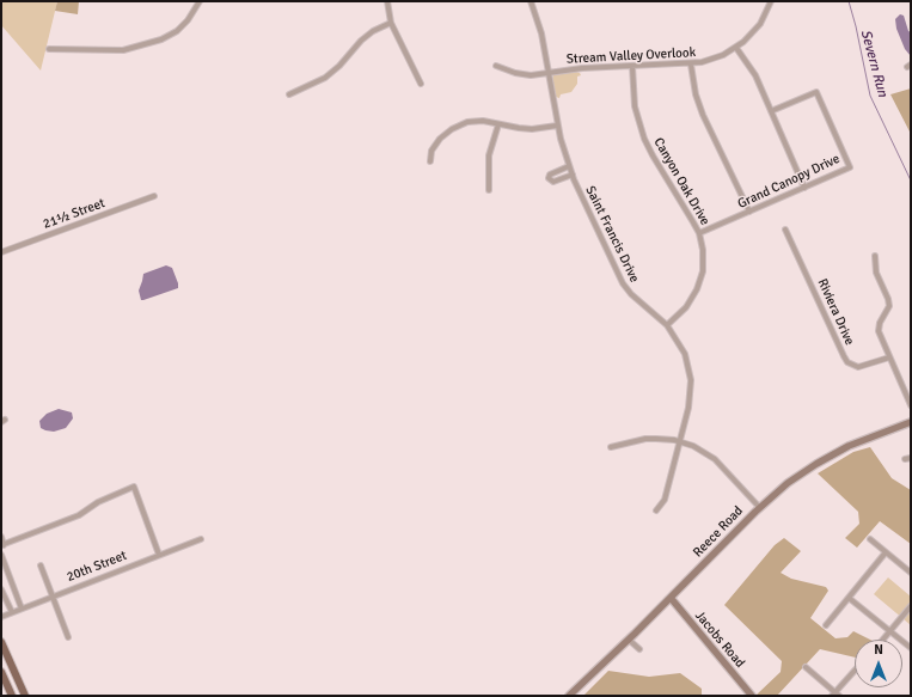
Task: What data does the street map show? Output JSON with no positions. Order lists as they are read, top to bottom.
{
  "streets": {
    "main road": ["Reece Road", "Jacobs Road"],
    "street": [
      "Stream Valley Overlook",
      "Canyon Oak Drive",
      "Grand Canopy Drive",
      "21½ Street",
      "Saint Francis Drive",
      "Riviera Drive",
      "20th Street"
    ]
  },
  "crossings": [
    ["Stream Valley Overlook", "Canyon Oak Drive"],
    ["Stream Valley Overlook", "Saint Francis Drive"],
    ["Canyon Oak Drive", "Grand Canopy Drive"],
    ["Canyon Oak Drive", "Saint Francis Drive"],
    ["Reece Road", "Jacobs Road"]
  ],
  "water": ["Severn Run"],
  "north": "top"
}
